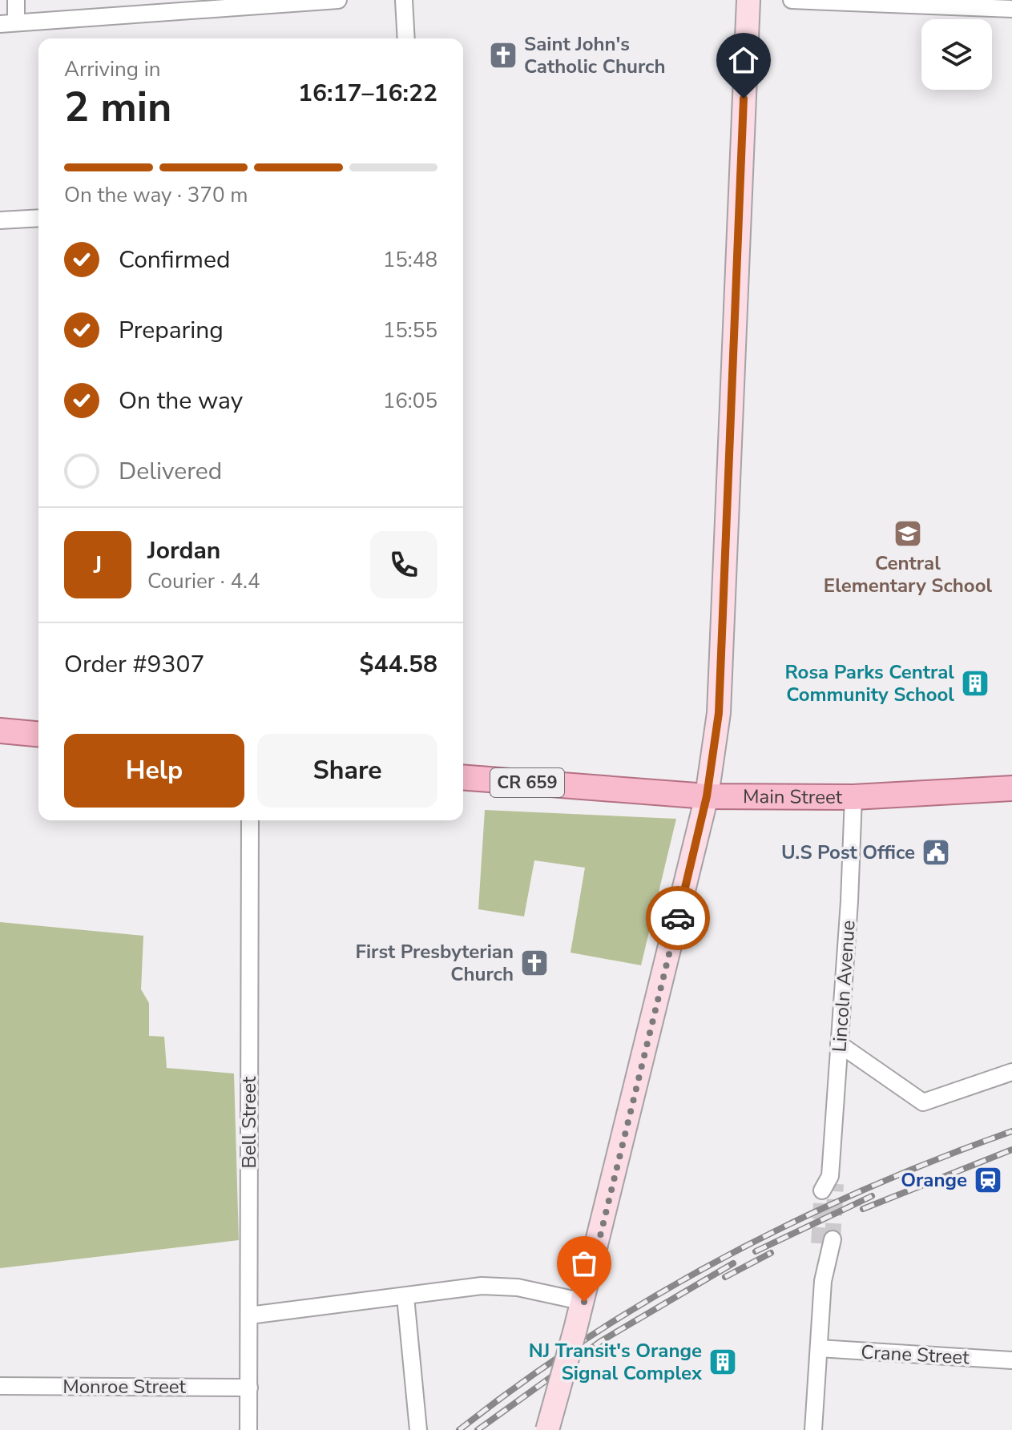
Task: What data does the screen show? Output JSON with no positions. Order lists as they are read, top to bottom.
{
  "streets": {
    "main road": ["CR 659", "Main Street"],
    "street": [
      "Lincoln Avenue",
      "Bell Street",
      "Crane Street",
      "Monroe Street"
    ]
  },
  "crossings": [
    ["Main Street", "Lincoln Avenue"],
    ["Bell Street", "Monroe Street"]
  ],
  "places": {
    "church": ["Saint John's Catholic Church", "First Presbyterian Church"],
    "school or university": ["Central Elementary School"],
    "building": ["Rosa Parks Central Community School", "NJ Transit's Orange Signal Complex"],
    "public building": ["U.S Post Office"],
    "station": ["Orange"]
  },
  "page": {
    "heading": ["2 min", "Arriving in", "16:17–16:22"],
    "panel": [
      "Jordan",
      "Courier · 4.4",
      "Order #9307",
      "$44.58"
    ],
    "bar": "On the way · 370 m",
    "list": [
      ["Confirmed", "15:48"],
      ["Preparing", "15:55"],
      ["On the way", "16:05"],
      "Delivered"
    ],
    "round": "J",
    "buttons": ["Help", "Share"]
  }
}
